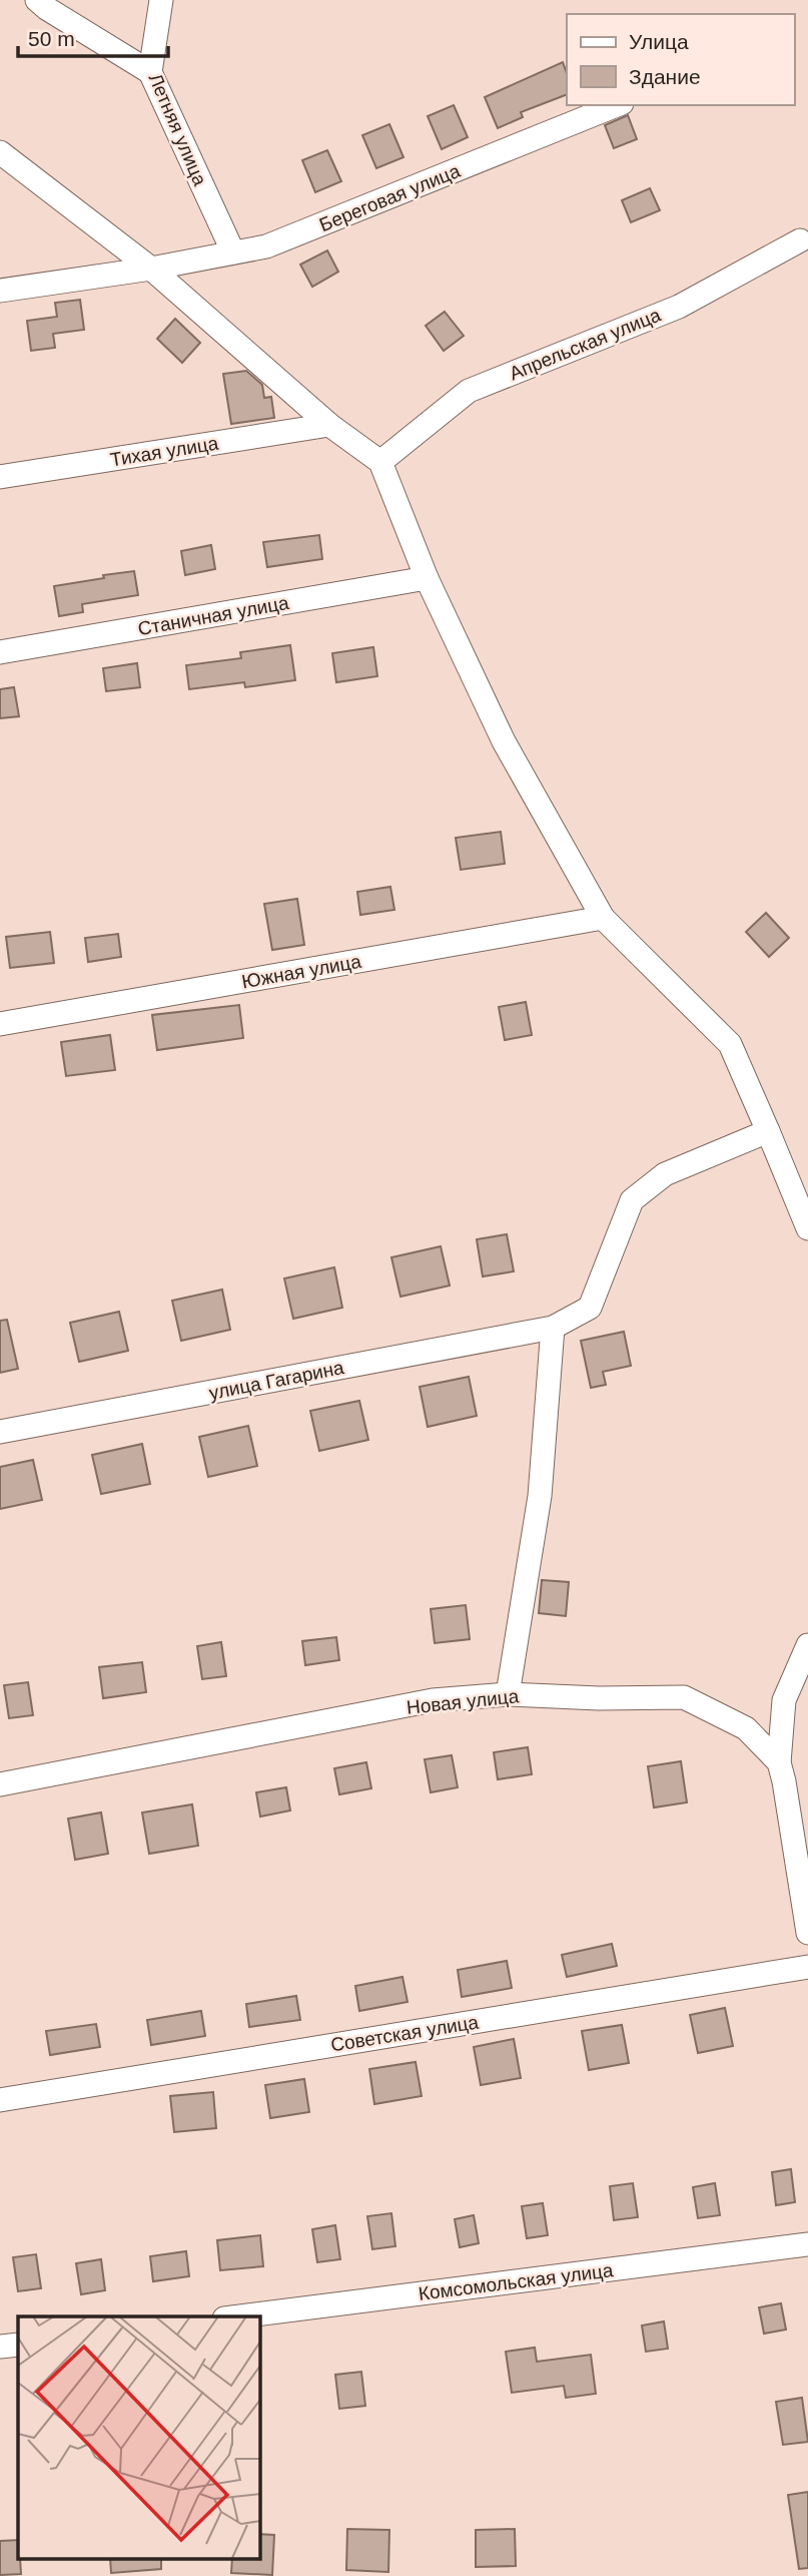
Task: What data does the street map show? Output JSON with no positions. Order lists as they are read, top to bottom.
{
  "streets": {
    "street": [
      "Летняя улица",
      "Береговая улица",
      "Апрельская улица",
      "Тихая улица",
      "Станичная улица",
      "Южная улица",
      "улица Гагарина",
      "Новая улица",
      "Советская улица",
      "Комсомольская улица"
    ]
  },
  "crossings": [
    ["Летняя улица", "Береговая улица"]
  ],
  "legend": ["Улица", "Здание"],
  "scale_bar": "50 m"
}
